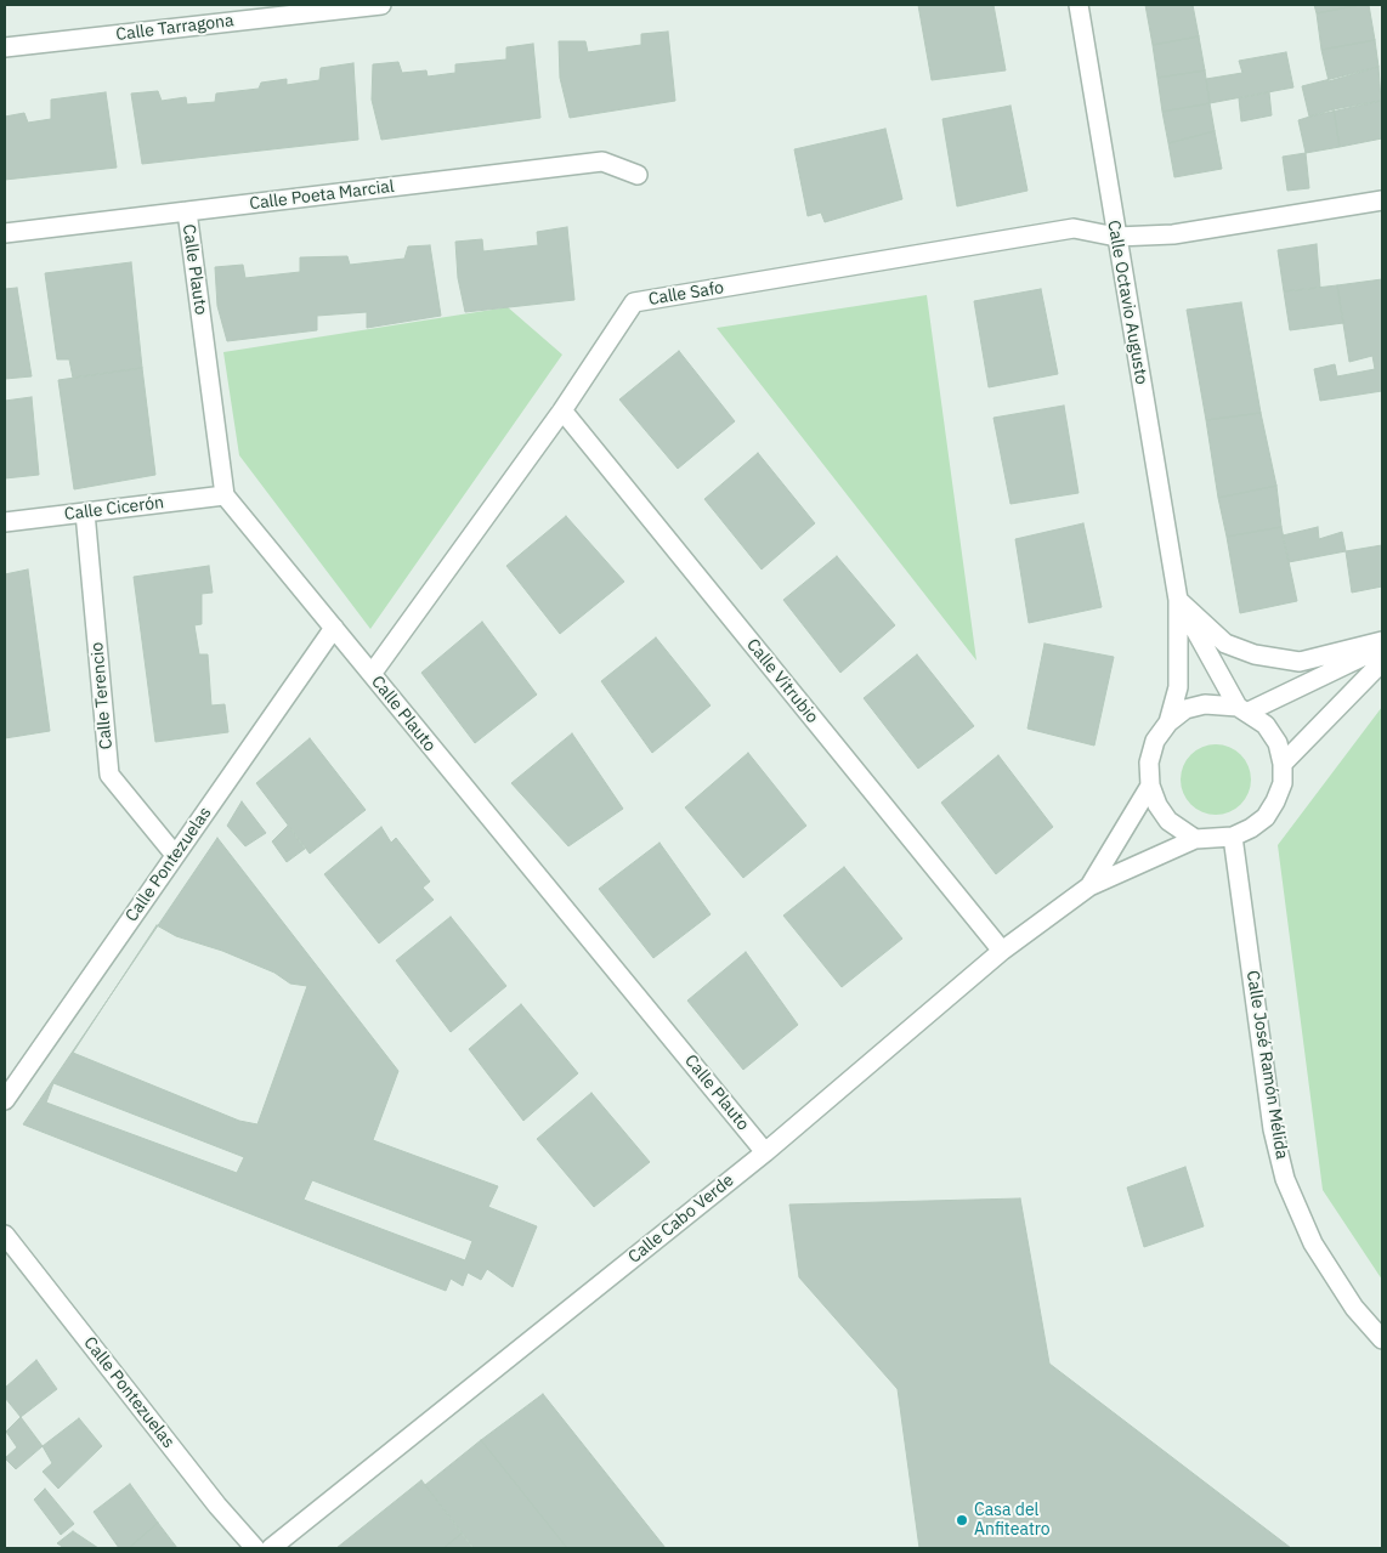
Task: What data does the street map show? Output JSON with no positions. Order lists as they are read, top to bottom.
{
  "streets": {
    "street": [
      "Calle Tarragona",
      "Calle Poeta Marcial",
      "Calle Plauto",
      "Calle Safo",
      "Calle Octavio Augusto",
      "Calle Cicerón",
      "Calle Vitrubio",
      "Calle Terencio",
      "Calle Pontezuelas",
      "Calle José Ramón Mélida",
      "Calle Cabo Verde"
    ]
  },
  "crossings": [
    ["Calle Poeta Marcial", "Calle Plauto"],
    ["Calle Plauto", "Calle Safo"],
    ["Calle Plauto", "Calle Cicerón"],
    ["Calle Plauto", "Calle Pontezuelas"],
    ["Calle Plauto", "Calle Cabo Verde"],
    ["Calle Safo", "Calle Octavio Augusto"],
    ["Calle Safo", "Calle Vitrubio"],
    ["Calle Octavio Augusto", "Calle José Ramón Mélida"],
    ["Calle Octavio Augusto", "Calle Cabo Verde"],
    ["Calle Cicerón", "Calle Terencio"],
    ["Calle Vitrubio", "Calle Cabo Verde"],
    ["Calle Terencio", "Calle Pontezuelas"],
    ["Calle José Ramón Mélida", "Calle Cabo Verde"]
  ],
  "places": ["Casa del Anfiteatro"]
}
